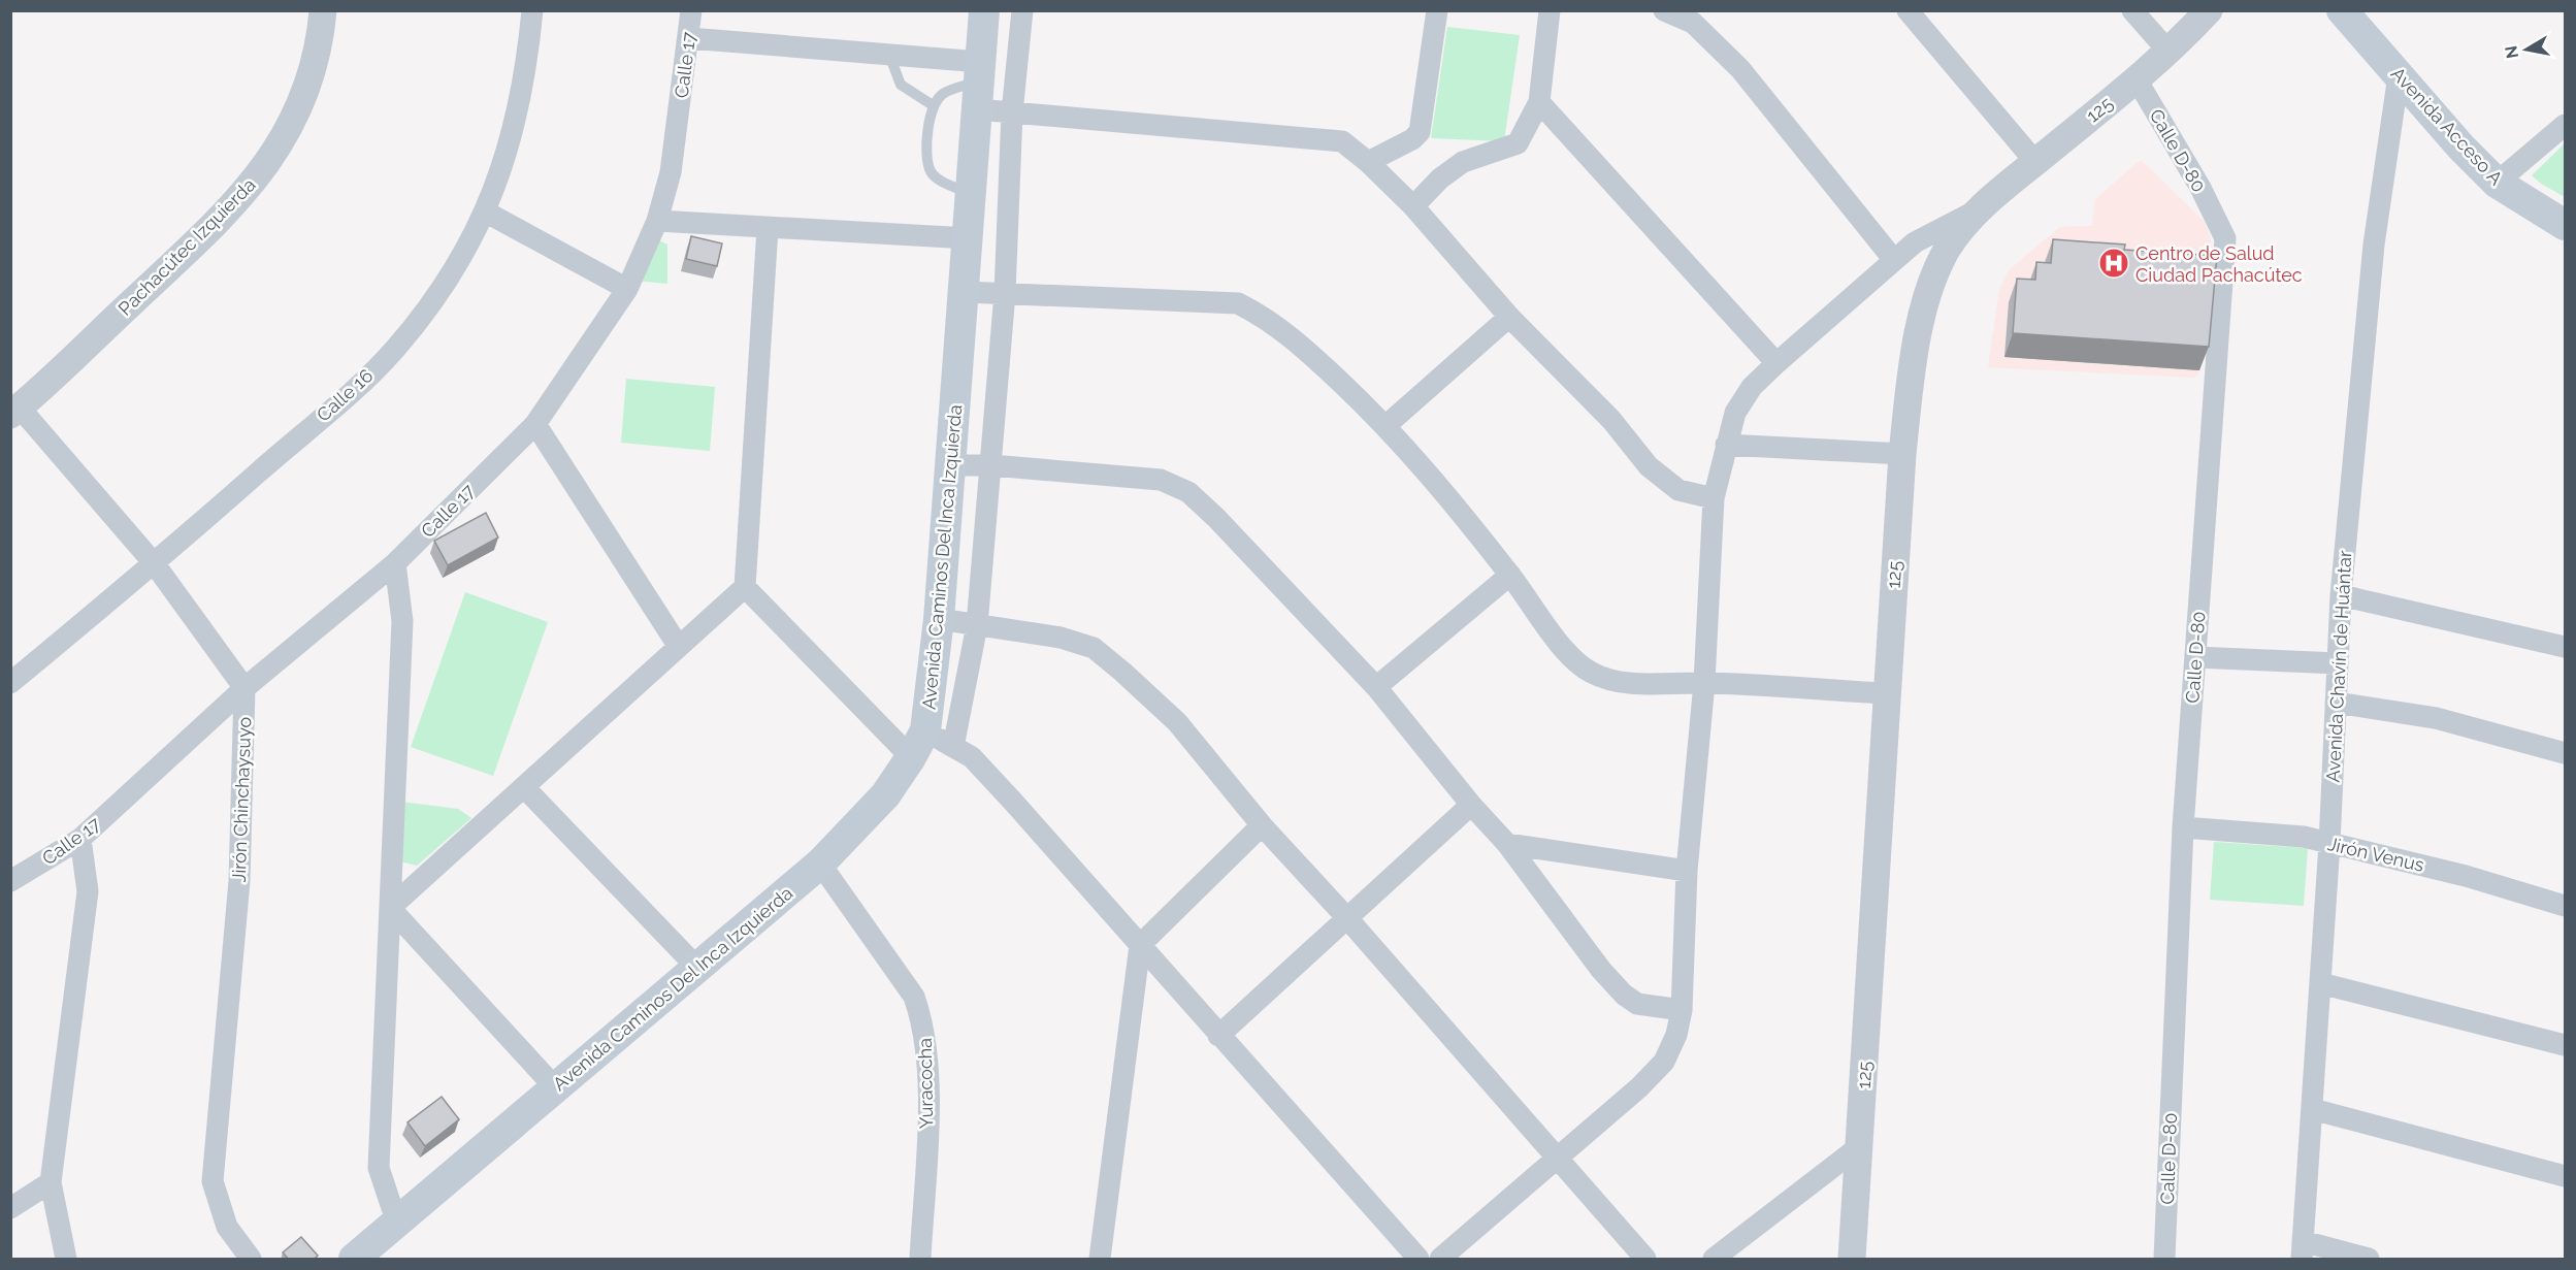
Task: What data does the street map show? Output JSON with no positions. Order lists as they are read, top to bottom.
{
  "streets": {
    "main road": ["Avenida Acceso A", "Avenida Caminos Del Inca Izquierda"],
    "street": [
      "Calle 17",
      "125",
      "Calle D-80",
      "Pachacútec Izquierda",
      "Calle 16",
      "Avenida Chavín de Huántar",
      "Jirón Chinchaysuyo",
      "Jirón Venus",
      "Yuracocha"
    ]
  },
  "crossings": [
    ["Calle 17", "Jirón Chinchaysuyo"],
    ["125", "Calle D-80"],
    ["Avenida Acceso A", "Avenida Chavín de Huántar"],
    ["Calle D-80", "Jirón Venus"],
    ["Avenida Caminos Del Inca Izquierda", "Yuracocha"],
    ["Avenida Chavín de Huántar", "Jirón Venus"]
  ],
  "places": {
    "hospital": ["Centro de Salud Ciudad Pachacútec"]
  },
  "north": "left"
}
